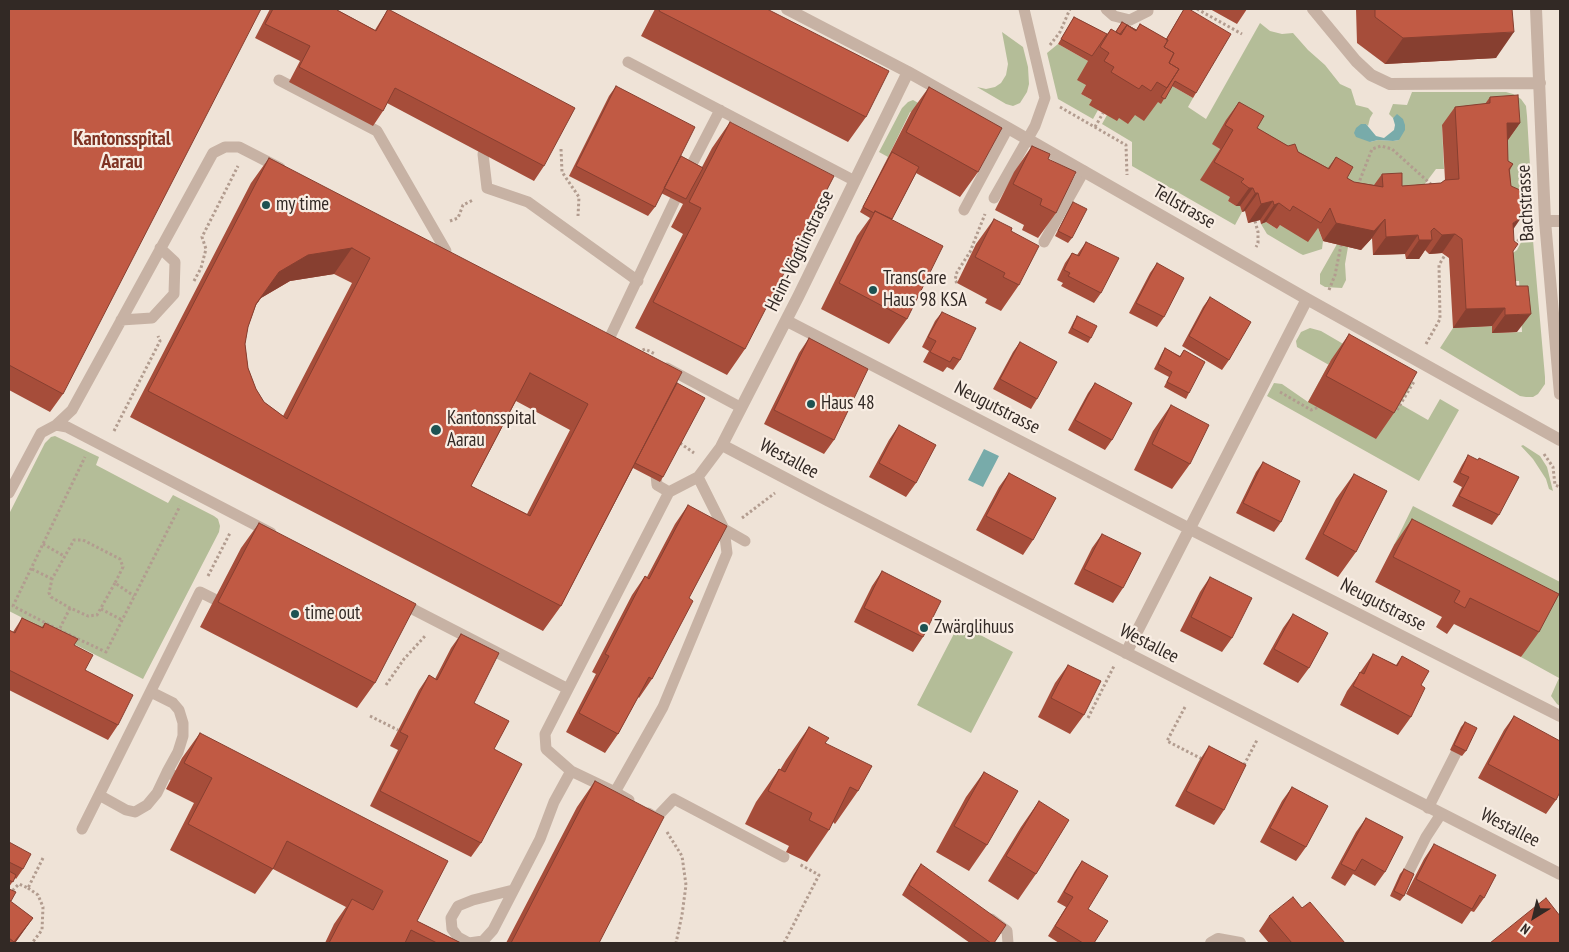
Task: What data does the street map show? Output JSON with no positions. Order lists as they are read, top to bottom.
{
  "streets": {
    "street": [
      "Bachstrasse",
      "Tellstrasse",
      "Heim-Vögtlinstrasse",
      "Neugutstrasse",
      "Westallee"
    ]
  },
  "crossings": [
    ["Tellstrasse", "Heim-Vögtlinstrasse"],
    ["Heim-Vögtlinstrasse", "Neugutstrasse"],
    ["Heim-Vögtlinstrasse", "Westallee"]
  ],
  "districts": ["Kantonsspital Aarau"],
  "places": [
    "my time",
    "TransCare Haus 98 KSA",
    "Haus 48",
    "Kantonsspital Aarau",
    "time out",
    "Zwärglihuus"
  ],
  "north": "bottom left"
}
